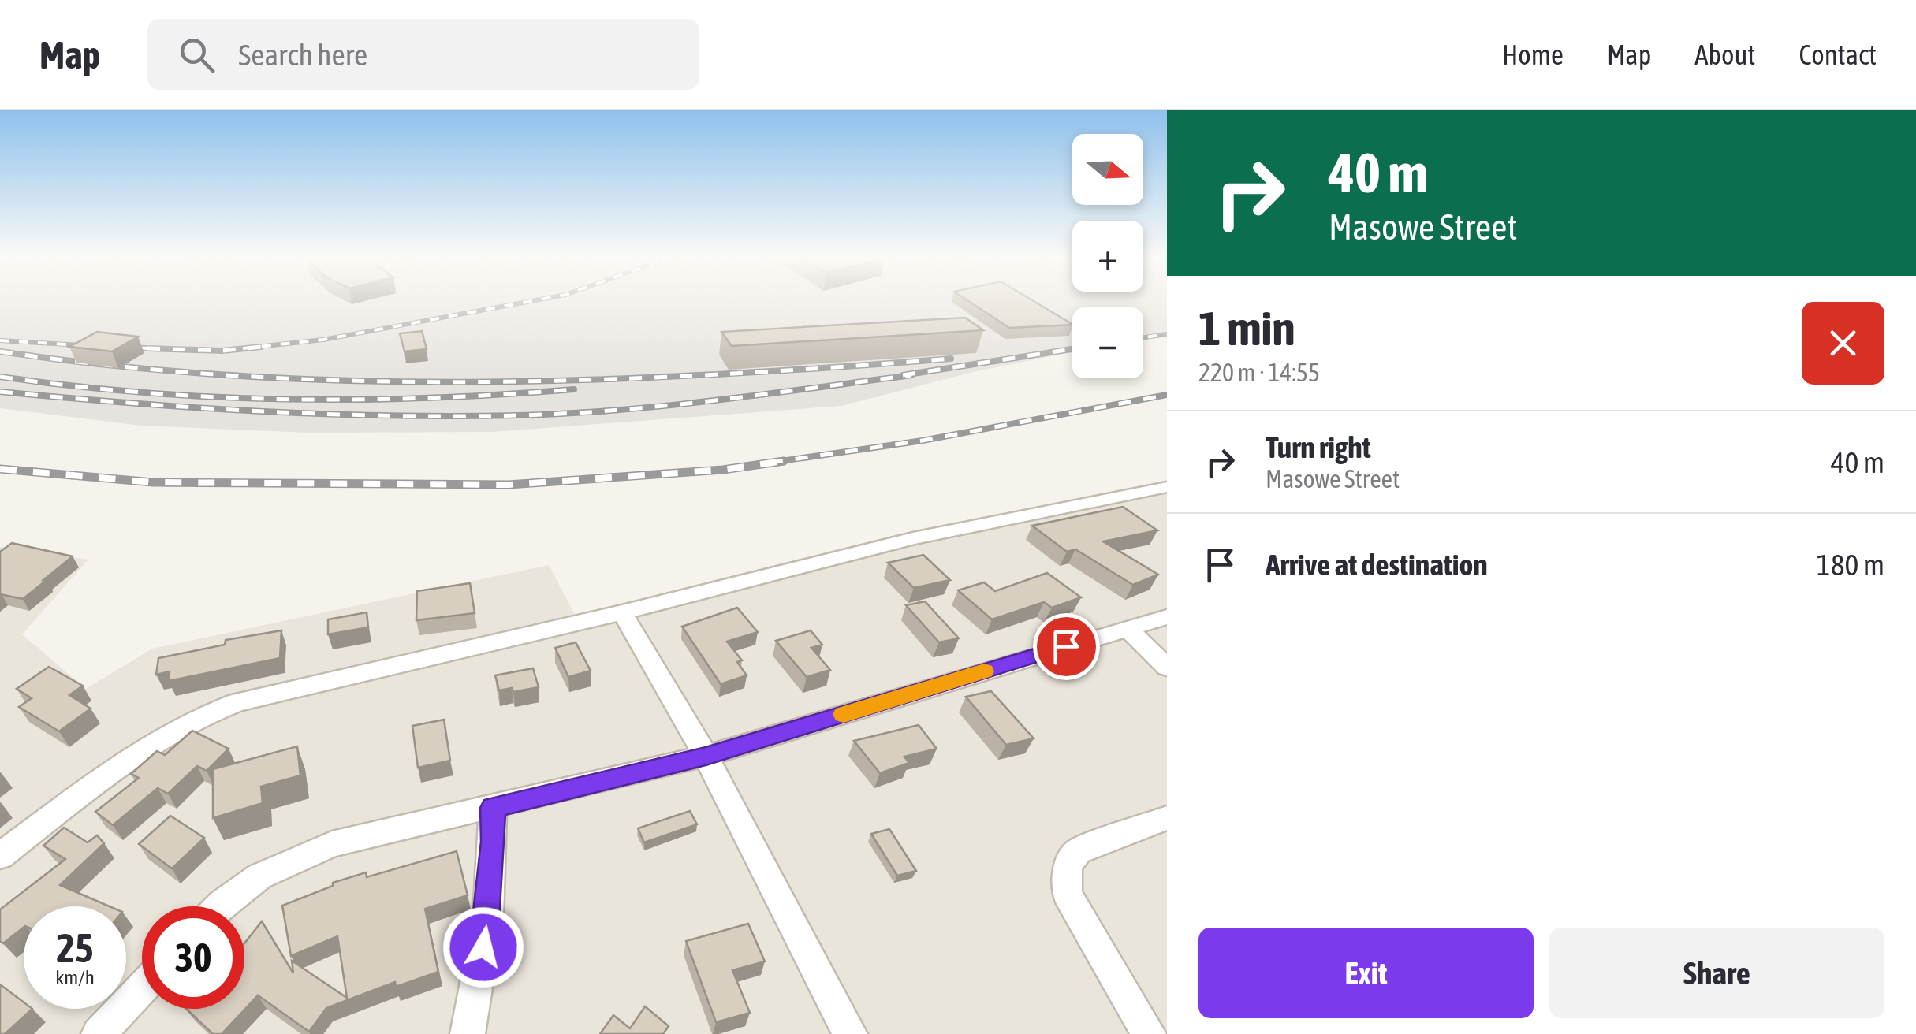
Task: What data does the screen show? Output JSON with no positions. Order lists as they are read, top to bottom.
{
  "north": "right",
  "page": {
    "header": "Map",
    "search": "Search here",
    "nav": [
      "Home",
      "Map",
      "About",
      "Contact"
    ],
    "turn": ["40 m", "Masowe Street"],
    "map_buttons": ["+", "−"],
    "heading": ["1 min", "220 m · 14:55"],
    "list": [
      {
        "name": "Turn right",
        "note": "Masowe Street",
        "value": "40 m"
      },
      {
        "name": "Arrive at destination",
        "value": "180 m"
      }
    ],
    "speed": "25 km/h",
    "limit": "30",
    "buttons": ["Exit", "Share"]
  }
}
